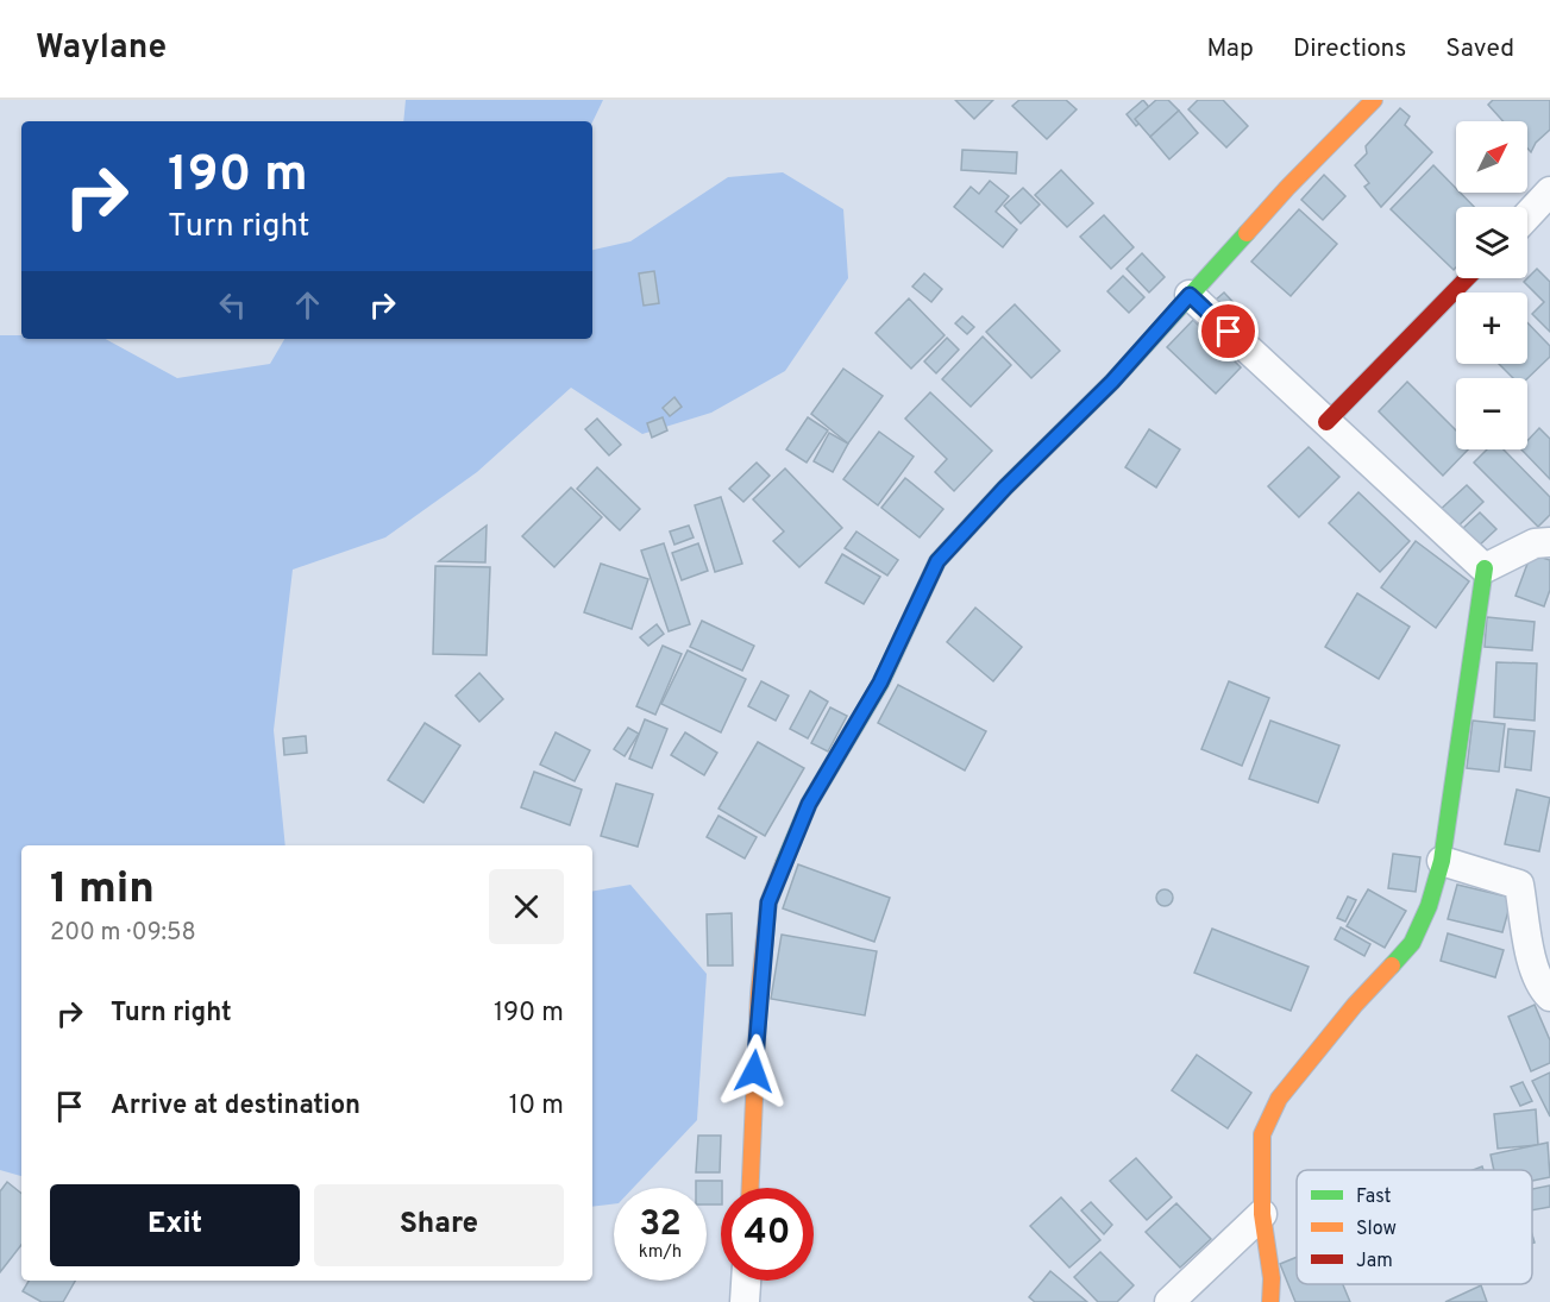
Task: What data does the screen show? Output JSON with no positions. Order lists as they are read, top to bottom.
{
  "legend": ["Fast", "Slow", "Jam"],
  "north": "top right",
  "page": {
    "header": "Waylane",
    "nav": ["Map", "Directions", "Saved"],
    "map_buttons": ["+", "−"],
    "turn": ["190 m", "Turn right"],
    "heading": ["1 min", "200 m · 09:58"],
    "list": [
      {
        "name": "Turn right",
        "value": "190 m"
      },
      {
        "name": "Arrive at destination",
        "value": "10 m"
      }
    ],
    "buttons": ["Exit", "Share"],
    "speed": "32 km/h",
    "limit": "40"
  }
}
